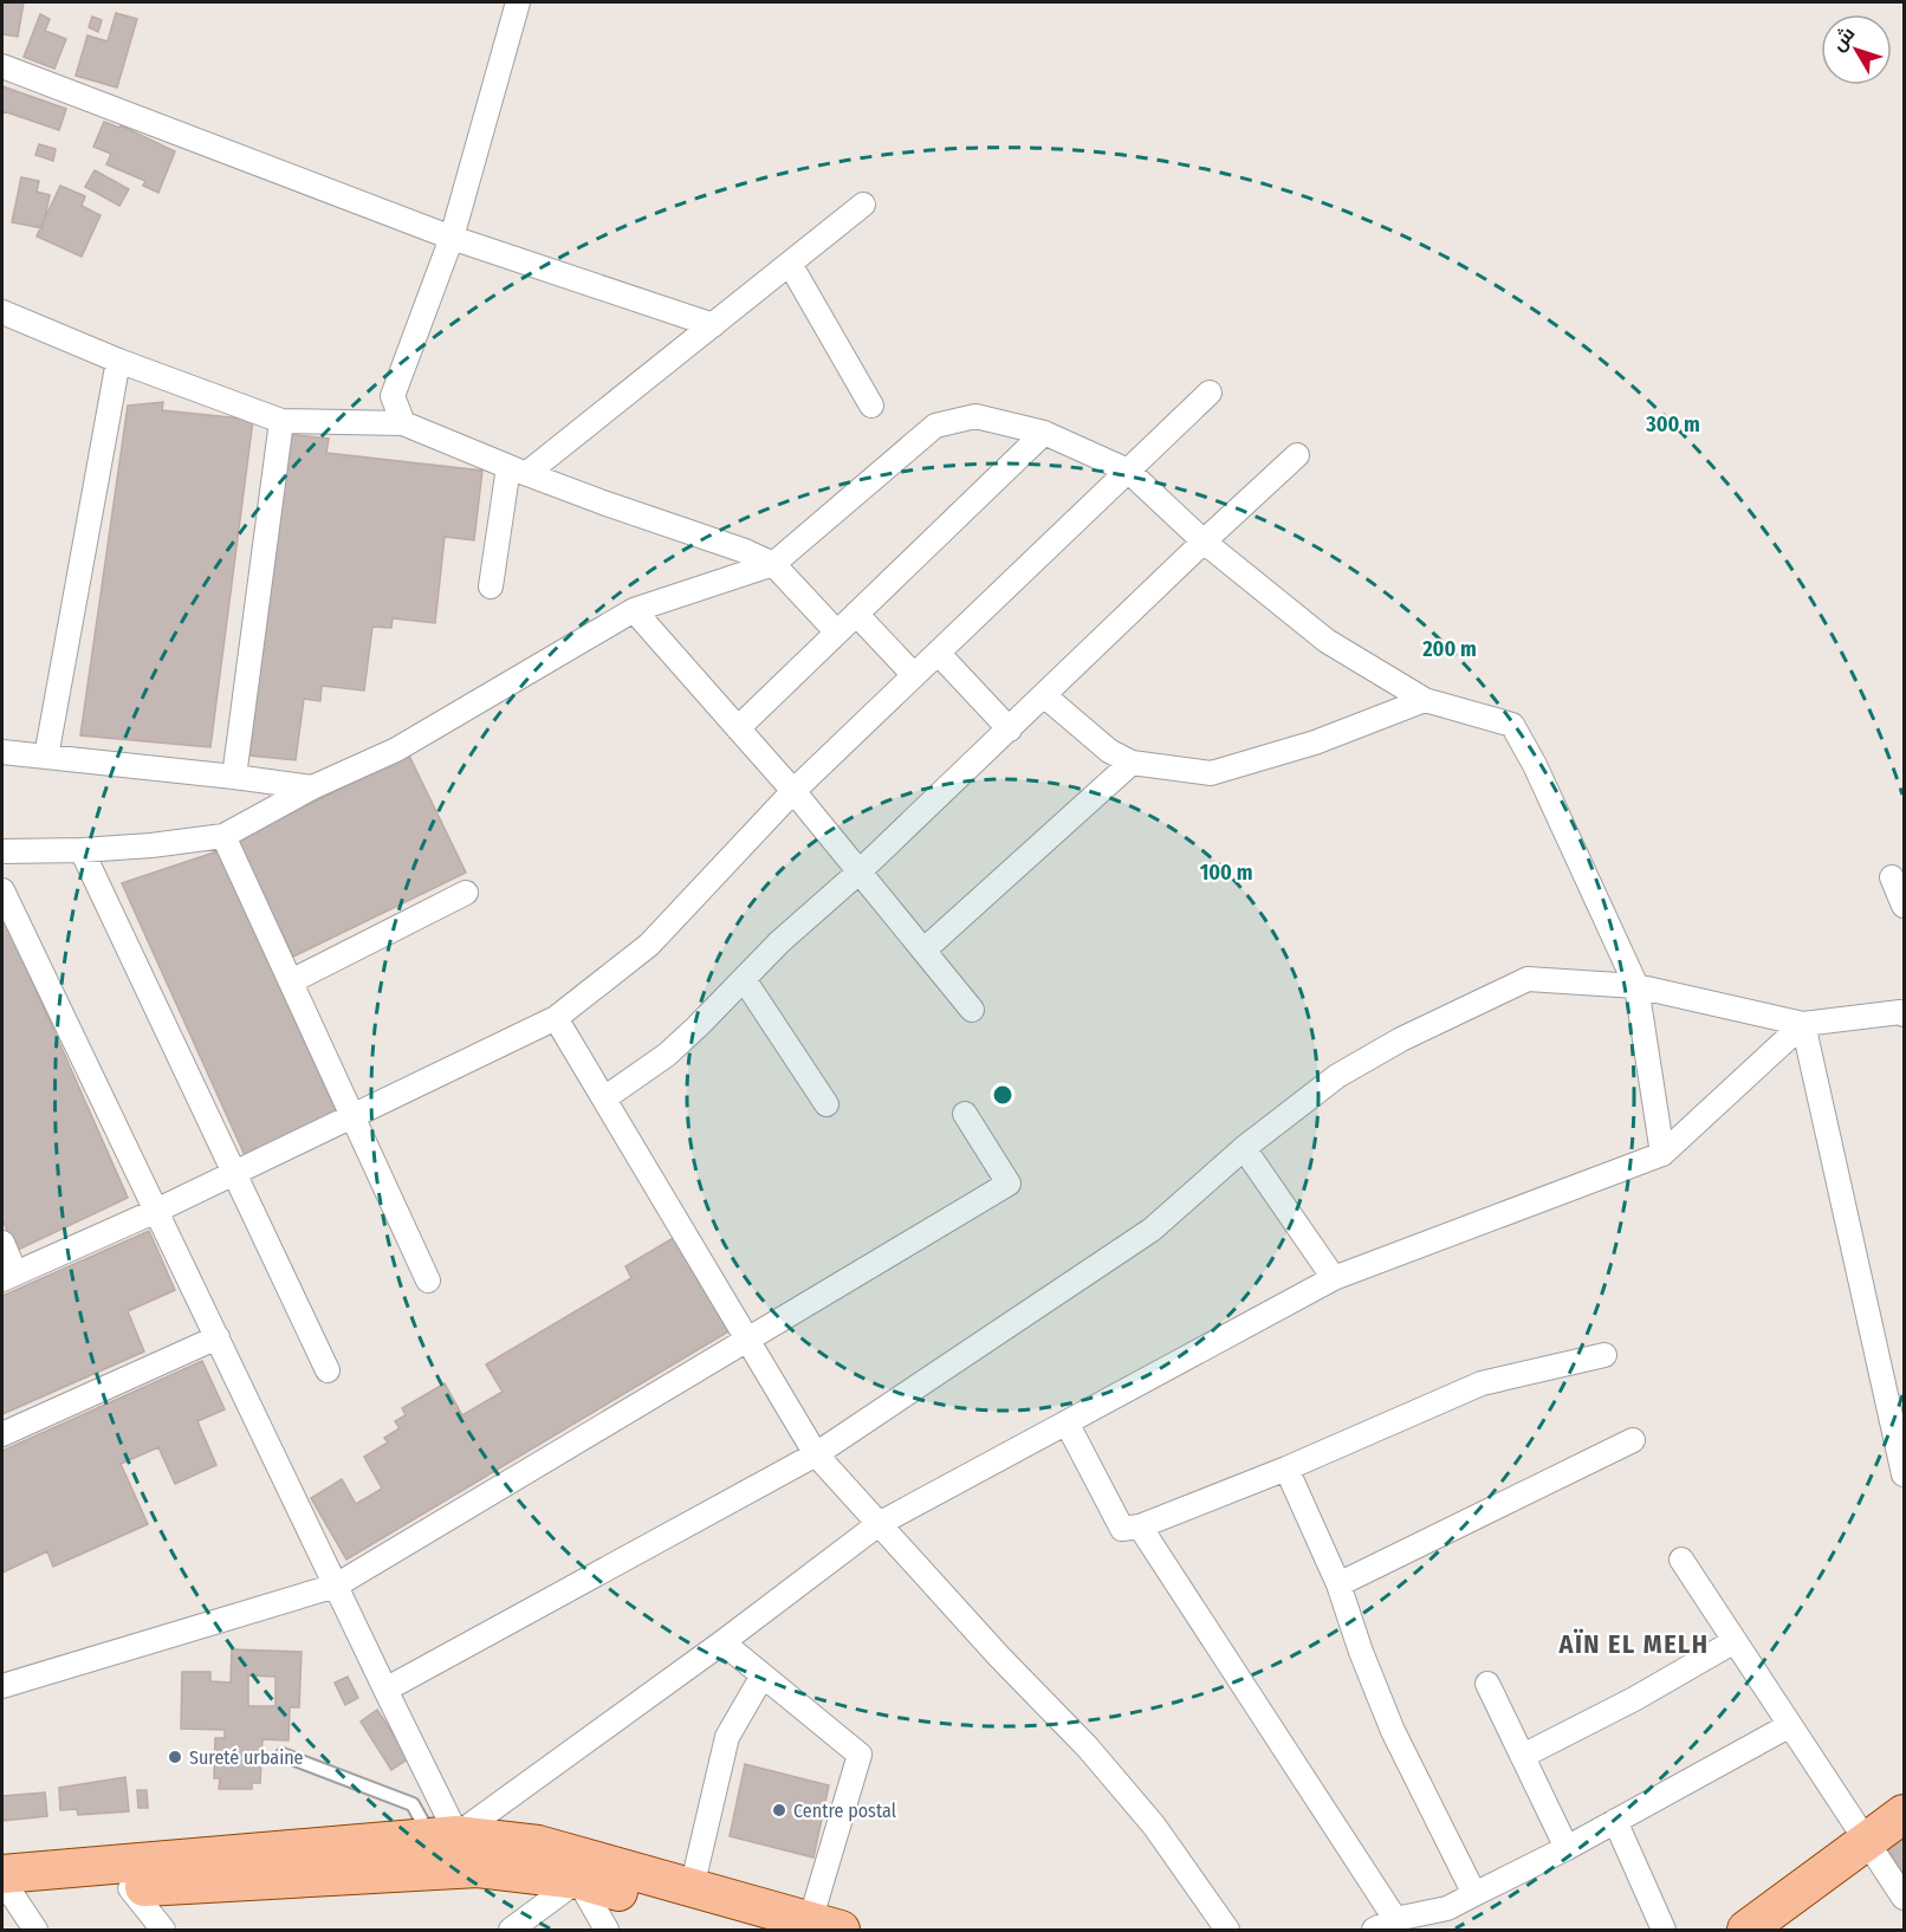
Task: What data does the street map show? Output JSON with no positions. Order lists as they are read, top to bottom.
{
  "districts": ["AÏN EL MELH"],
  "places": ["Sureté urbaine", "Centre postal"],
  "north": "top left",
  "rings": ["300 m", "200 m", "100 m"]
}
